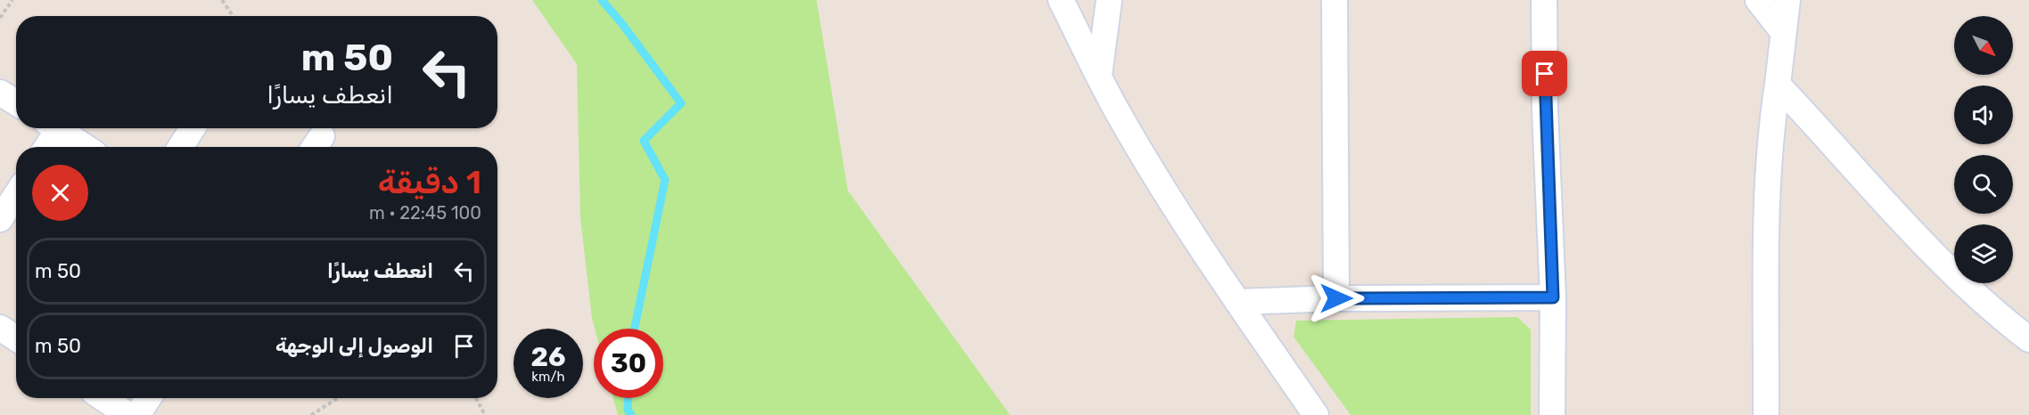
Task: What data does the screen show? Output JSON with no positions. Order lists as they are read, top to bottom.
{
  "north": "bottom right",
  "page": {
    "turn": ["50 m", "انعطف يسارًا"],
    "heading": ["1 دقيقة", "100 m · 22:45"],
    "list": [
      {
        "name": "انعطف يسارًا",
        "value": "50 m"
      },
      {
        "name": "الوصول إلى الوجهة",
        "value": "50 m"
      }
    ],
    "speed": "26 km/h",
    "limit": "30"
  }
}
